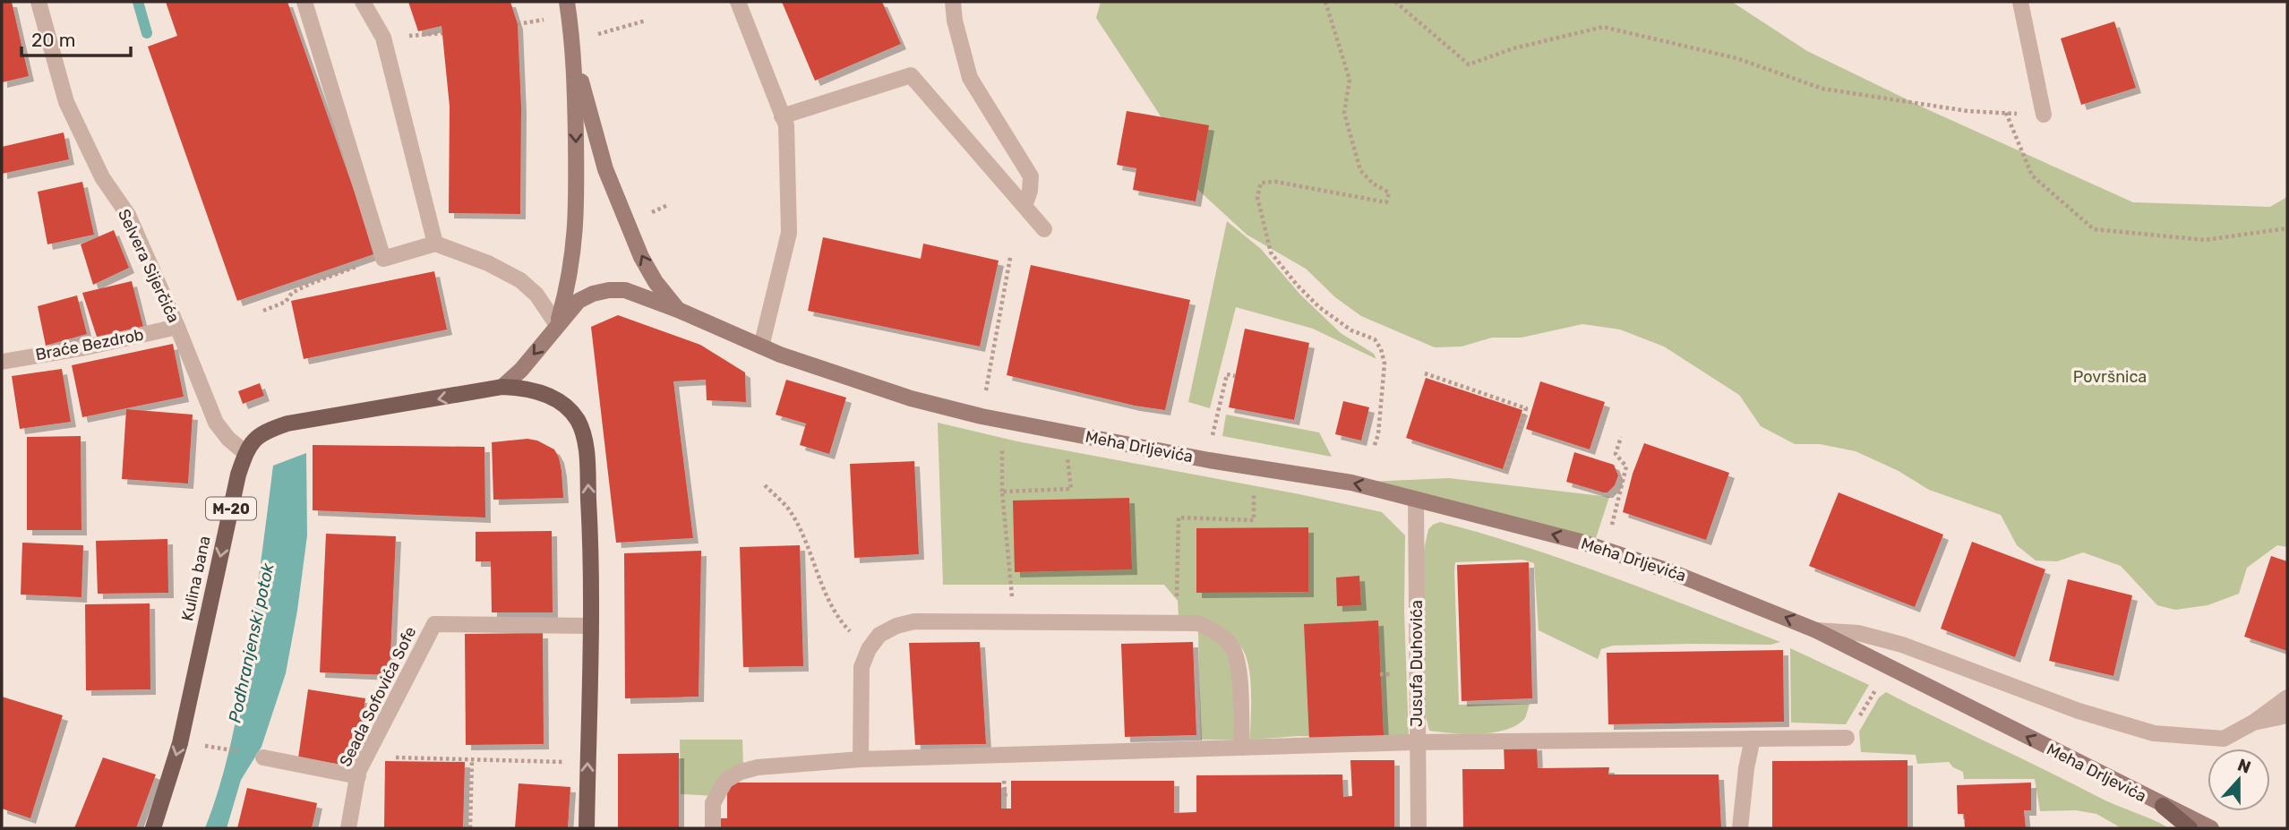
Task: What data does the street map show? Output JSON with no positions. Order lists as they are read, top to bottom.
{
  "streets": {
    "main road": ["Meha Drljevića", "M-20", "Kulina bana"],
    "street": [
      "Selvera Sijerčića",
      "Braće Bezdrob",
      "Jusufa Duhovića",
      "Seada Sofovića Sofe"
    ]
  },
  "crossings": [
    ["Selvera Sijerčića", "Braće Bezdrob"],
    ["Selvera Sijerčića", "Kulina bana"],
    ["Meha Drljevića", "M-20"],
    ["Meha Drljevića", "Kulina bana"],
    ["Meha Drljevića", "Jusufa Duhovića"],
    ["M-20", "Kulina bana"],
    ["M-20", "Seada Sofovića Sofe"]
  ],
  "one_way": ["Meha Drljevića", "Kulina bana"],
  "water": ["Podhranjenski potok"],
  "parks": ["Površnica"],
  "scale_bar": "20 m",
  "north": "top"
}
